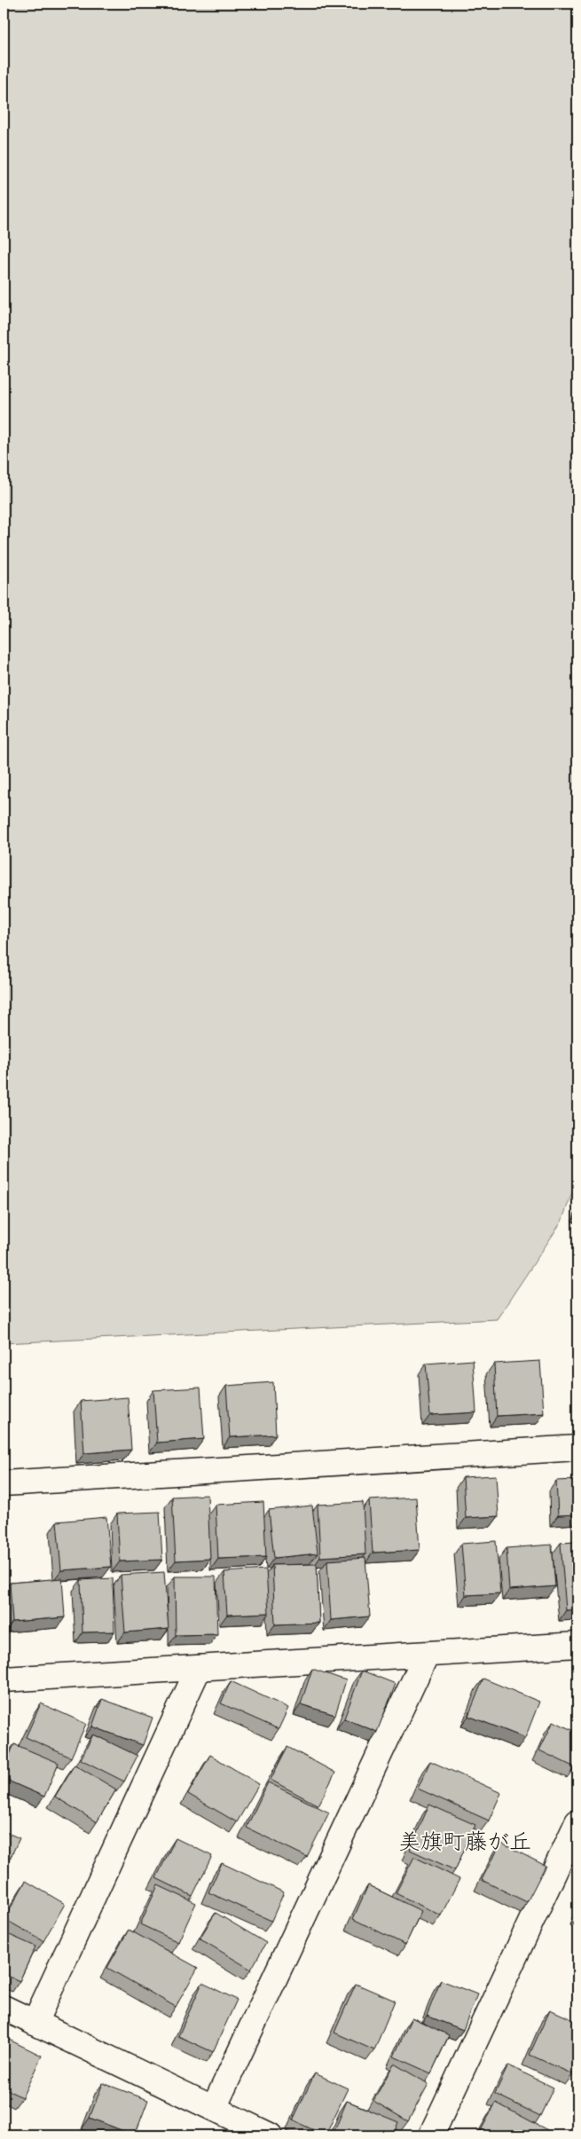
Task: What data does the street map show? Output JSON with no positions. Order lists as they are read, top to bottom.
{
  "districts": ["美旗町藤が丘"]
}
